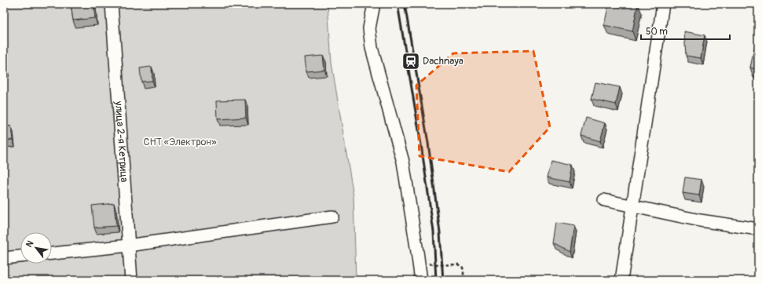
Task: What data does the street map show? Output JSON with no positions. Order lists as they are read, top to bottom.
{
  "streets": {
    "street": ["улица 2-я Кетрица"]
  },
  "parks": ["СНТ «Электрон»"],
  "places": {
    "station": ["Dachnaya"]
  },
  "scale_bar": "50 m",
  "north": "top left"
}
